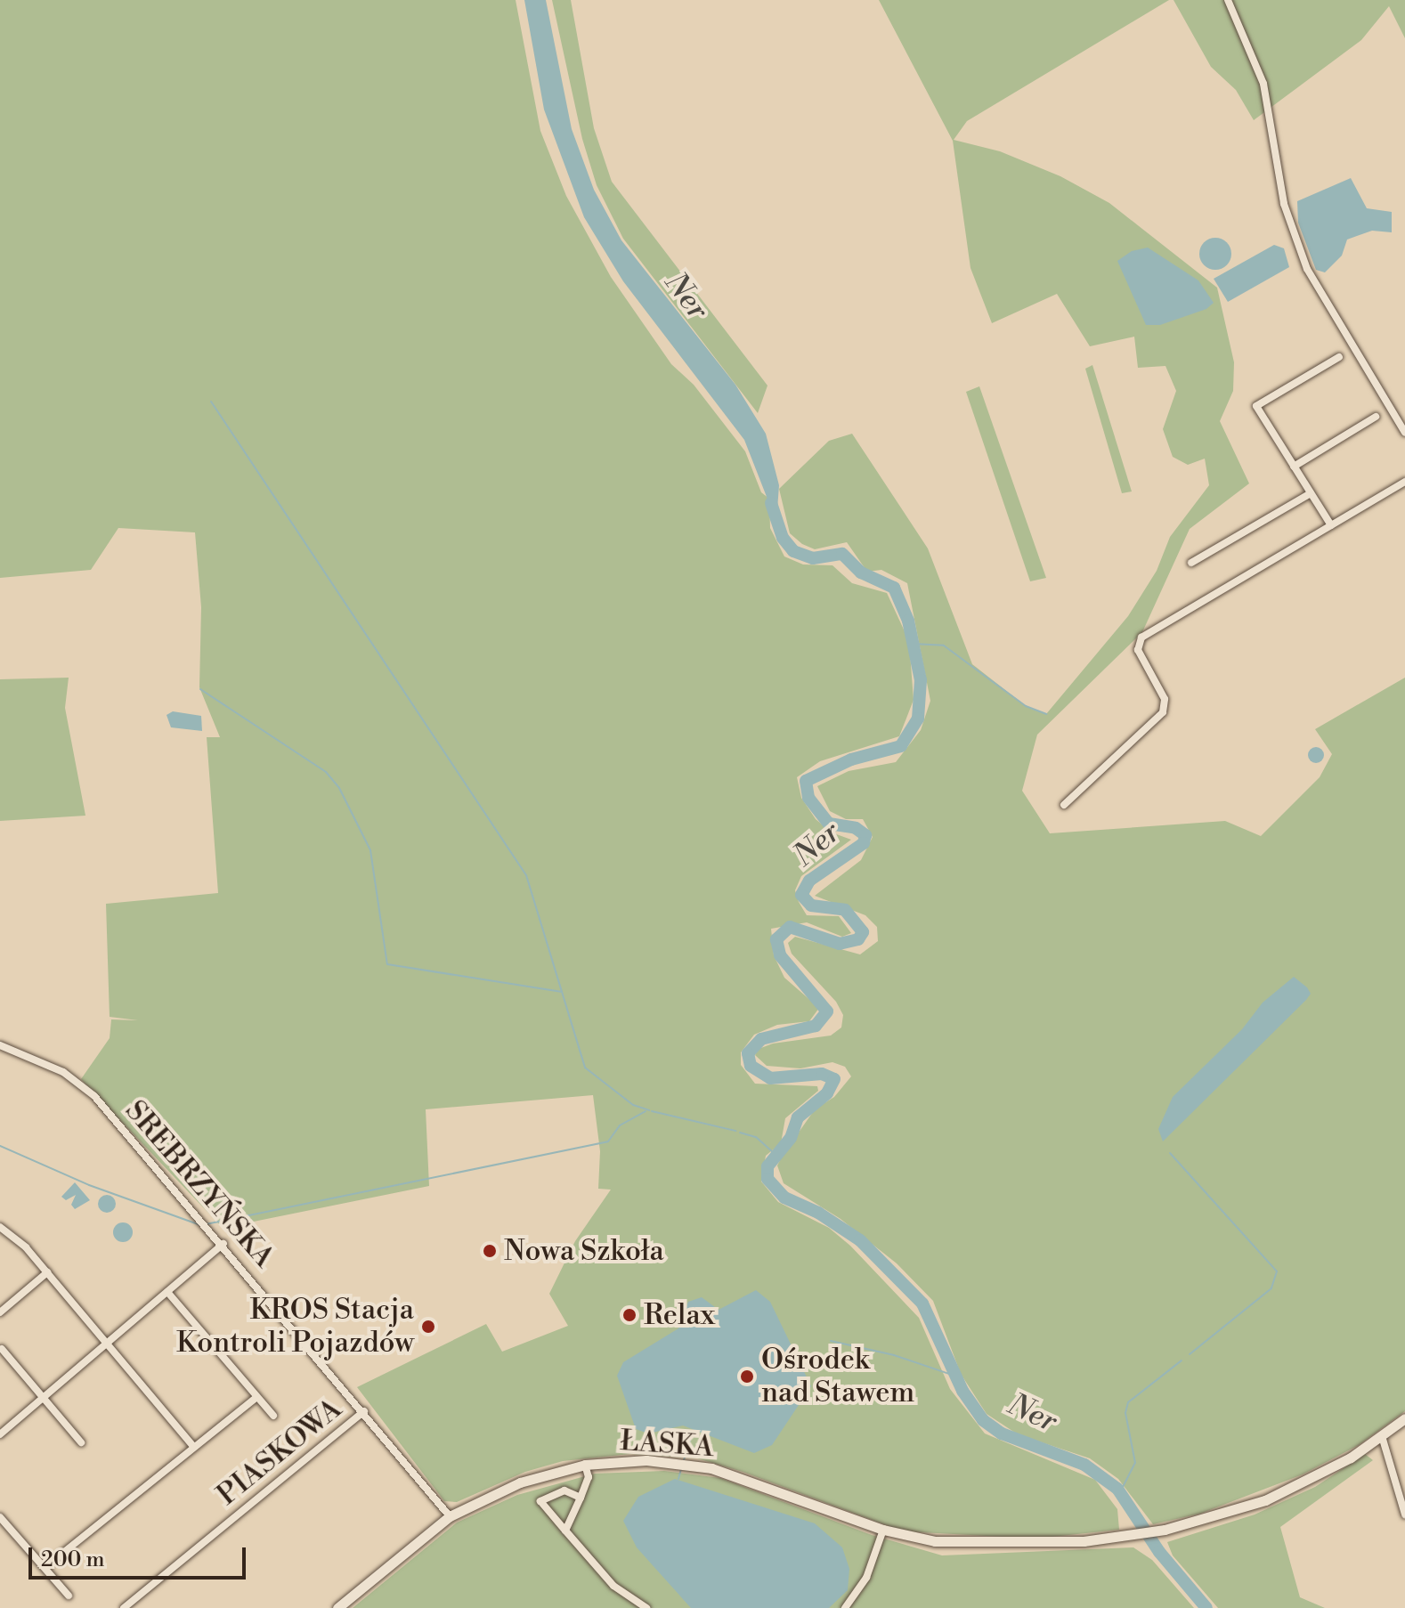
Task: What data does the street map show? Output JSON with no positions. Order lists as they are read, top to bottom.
{
  "streets": {
    "main road": ["ŁASKA"],
    "street": ["SREBRZYŃSKA", "PIASKOWA"]
  },
  "crossings": [
    ["SREBRZYŃSKA", "ŁASKA"],
    ["SREBRZYŃSKA", "PIASKOWA"]
  ],
  "water": ["Ner"],
  "places": [
    "Nowa Szkoła",
    "Relax",
    "KROS Stacja Kontroli Pojazdów",
    "Ośrodek nad Stawem"
  ],
  "scale_bar": "200 m"
}
